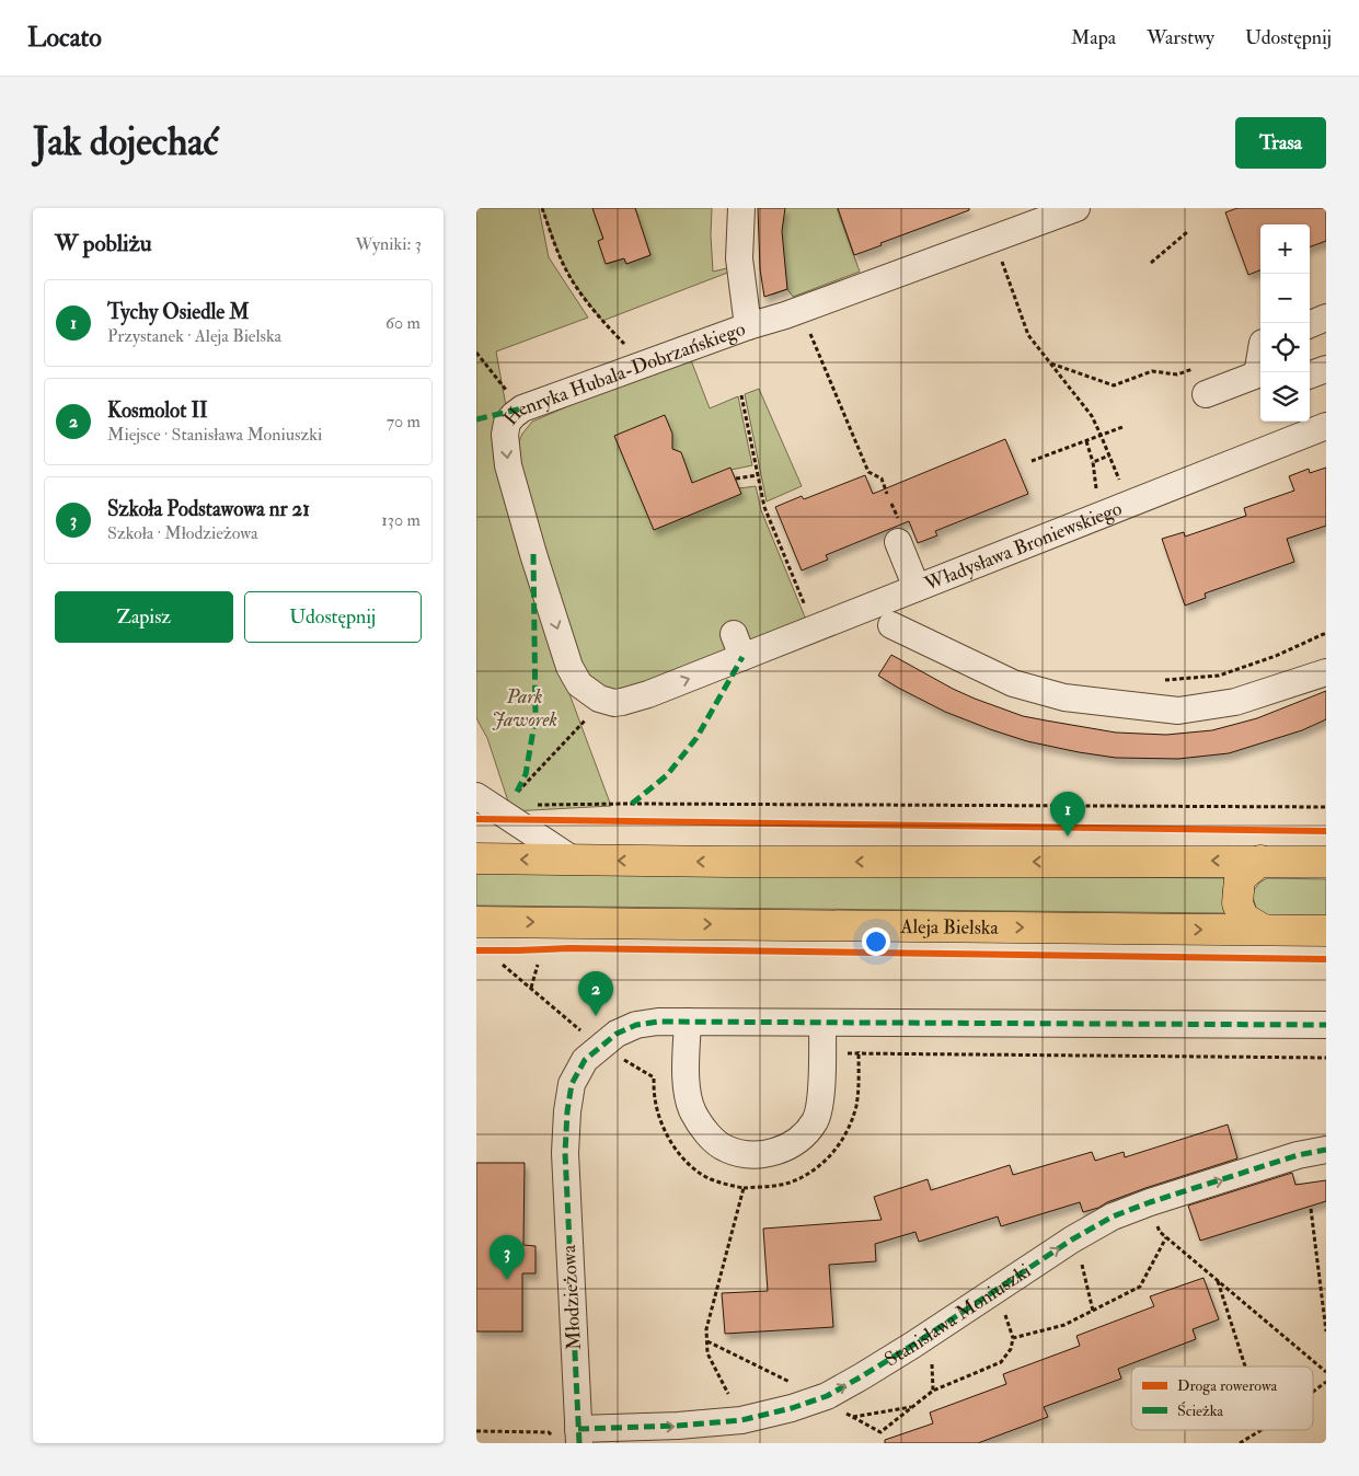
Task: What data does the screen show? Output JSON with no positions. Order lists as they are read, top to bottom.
{
  "streets": {
    "main road": ["Aleja Bielska"],
    "street": [
      "Henryka Hubala-Dobrzańskiego",
      "Władysława Broniewskiego",
      "Młodzieżowa",
      "Stanisława Moniuszki"
    ]
  },
  "crossings": [
    ["Henryka Hubala-Dobrzańskiego", "Władysława Broniewskiego"],
    ["Młodzieżowa", "Stanisława Moniuszki"]
  ],
  "one_way": ["Władysława Broniewskiego", "Stanisława Moniuszki"],
  "parks": ["Park Jaworek"],
  "legend": ["Droga rowerowa", "Ścieżka"],
  "page": {
    "header": "Locato",
    "nav": ["Mapa", "Warstwy", "Udostępnij"],
    "buttons": [
      "Trasa",
      ["Zapisz", "Udostępnij"]
    ],
    "title": "Jak dojechać",
    "heading": ["W pobliżu", "Wyniki: 3"],
    "map_buttons": ["+", "−"],
    "list": [
      {
        "mark": "1",
        "name": "Tychy Osiedle M",
        "note": "Przystanek · Aleja Bielska",
        "value": "60 m"
      },
      {
        "mark": "2",
        "name": "Kosmolot II",
        "note": "Miejsce · Stanisława Moniuszki",
        "value": "70 m"
      },
      {
        "mark": "3",
        "name": "Szkoła Podstawowa nr 21",
        "note": "Szkoła · Młodzieżowa",
        "value": "130 m"
      }
    ],
    "pins": ["1", "2", "3"]
  }
}
